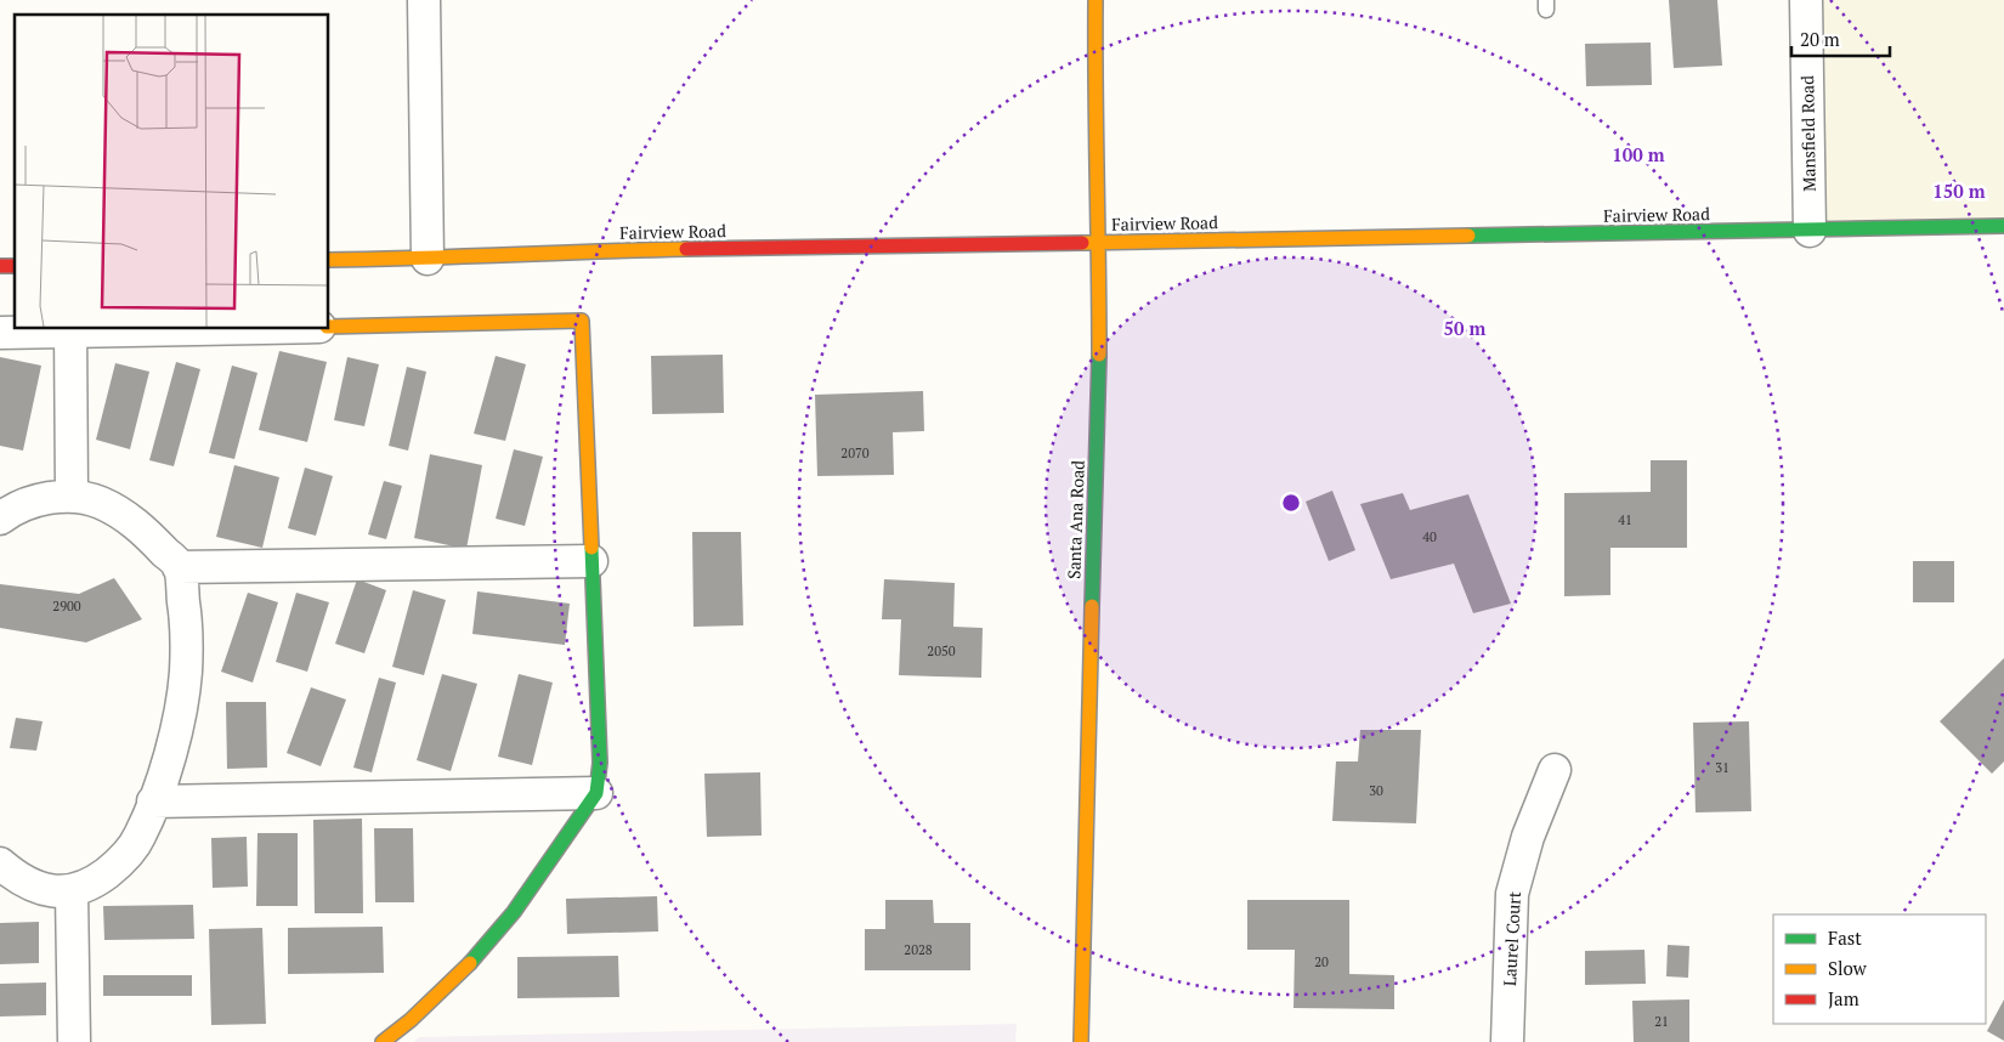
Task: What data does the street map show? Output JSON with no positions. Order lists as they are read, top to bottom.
{
  "streets": {
    "street": [
      "Mansfield Road",
      "Fairview Road",
      "Santa Ana Road",
      "Laurel Court"
    ]
  },
  "crossings": [
    ["Mansfield Road", "Fairview Road"],
    ["Fairview Road", "Santa Ana Road"]
  ],
  "house_numbers": [
    "2070",
    "41",
    "40",
    "2900",
    "2050",
    "31",
    "30",
    "2028",
    "20",
    "21"
  ],
  "legend": ["Fast", "Slow", "Jam"],
  "scale_bar": "20 m",
  "rings": ["100 m", "150 m", "50 m"]
}
